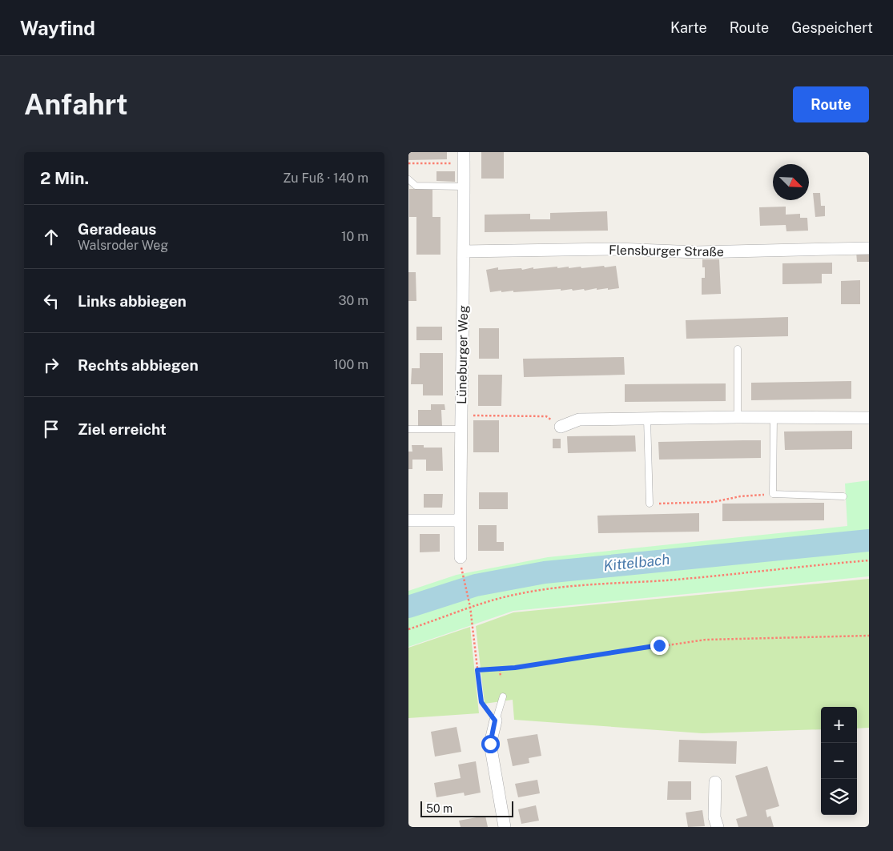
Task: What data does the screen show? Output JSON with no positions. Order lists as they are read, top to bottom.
{
  "streets": {
    "street": ["Flensburger Straße", "Lüneburger Weg"]
  },
  "crossings": [
    ["Flensburger Straße", "Lüneburger Weg"]
  ],
  "water": ["Kittelbach"],
  "scale_bar": "50 m",
  "north": "bottom right",
  "page": {
    "header": "Wayfind",
    "nav": ["Karte", "Route", "Gespeichert"],
    "buttons": "Route",
    "title": "Anfahrt",
    "heading": ["2 Min.", "Zu Fuß · 140 m"],
    "list": [
      ["Geradeaus", "Walsroder Weg", "10 m"],
      ["Links abbiegen", "30 m"],
      ["Rechts abbiegen", "100 m"],
      "Ziel erreicht"
    ],
    "map_buttons": ["+", "−"],
    "scale": "50 m"
  }
}
